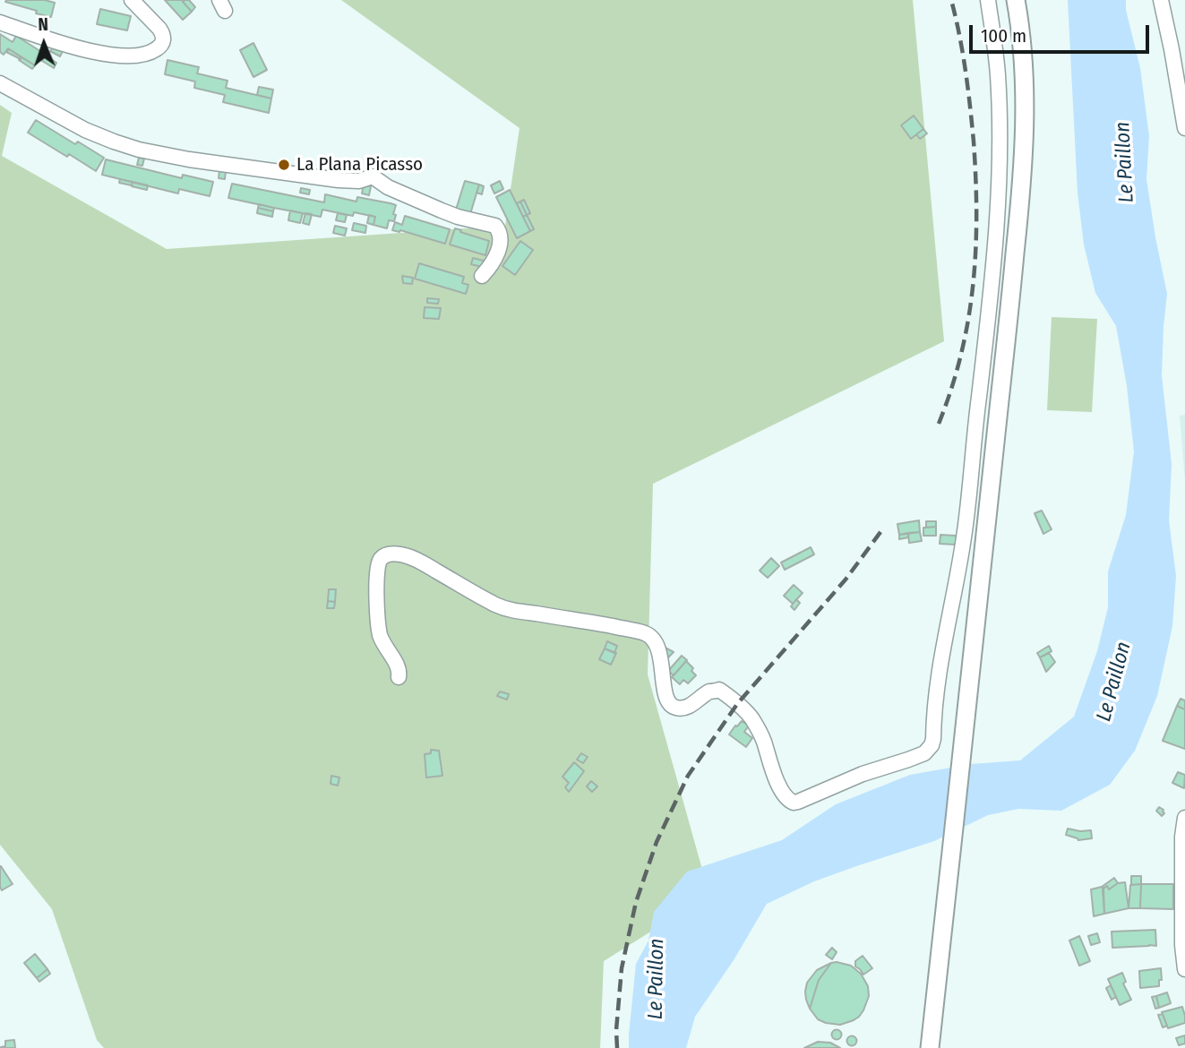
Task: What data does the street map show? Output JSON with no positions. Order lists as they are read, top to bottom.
{
  "water": ["Le Paillon"],
  "places": ["La Plana Picasso"],
  "scale_bar": "100 m",
  "north": "top"
}
